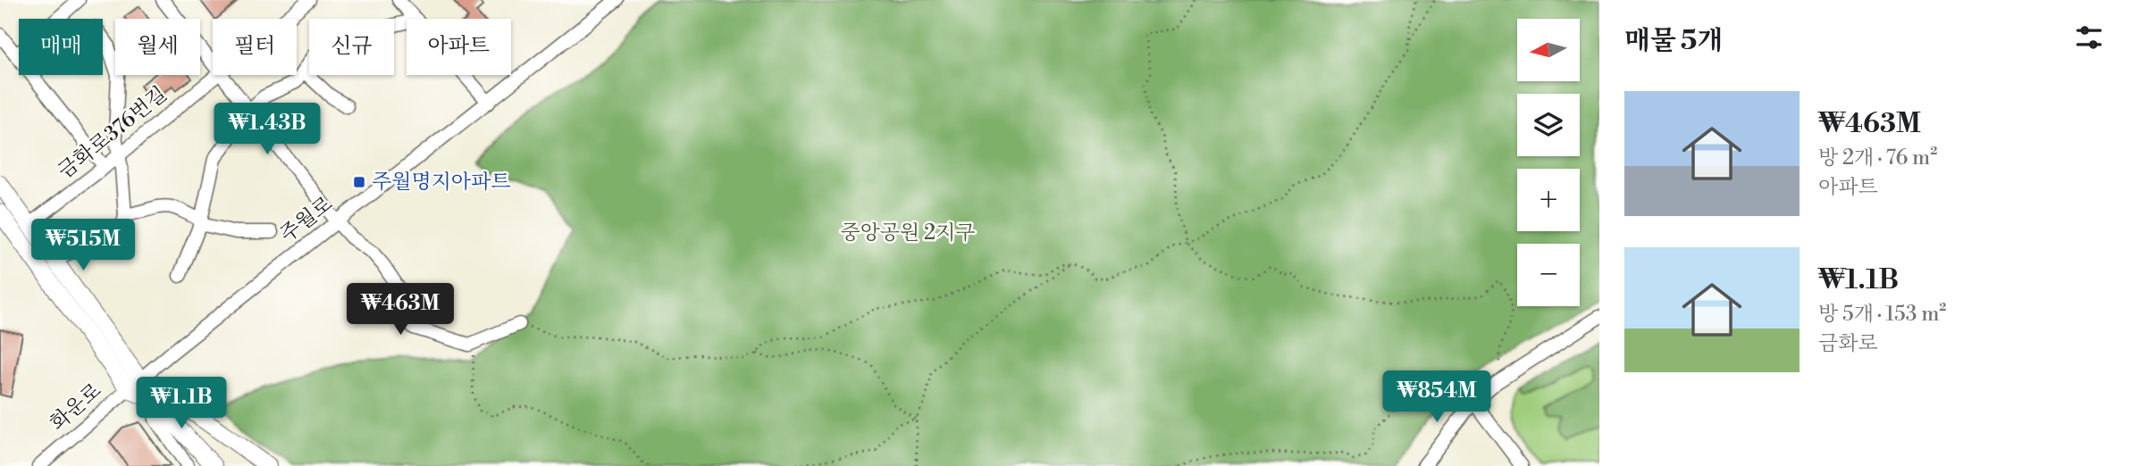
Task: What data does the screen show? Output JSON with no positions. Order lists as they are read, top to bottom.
{
  "streets": {
    "street": ["금화로376번길", "주월로", "화운로"]
  },
  "crossings": [
    ["주월로", "화운로"]
  ],
  "parks": ["중앙공원 2지구"],
  "places": {
    "transit": ["주월명지아파트"]
  },
  "north": "left",
  "page": {
    "heading": "매물 5개",
    "map_buttons": ["+", "−"],
    "chip": [
      "매매",
      "월세",
      "필터",
      "신규",
      "아파트"
    ],
    "list": [
      {
        "name": "₩463M",
        "note": "방 2개 · 76 m² · 아파트"
      },
      {
        "name": "₩1.1B",
        "note": "방 5개 · 153 m² · 금화로"
      }
    ],
    "price": [
      "₩1.43B",
      "₩515M",
      "₩463M",
      "₩854M",
      "₩1.1B"
    ]
  }
}
